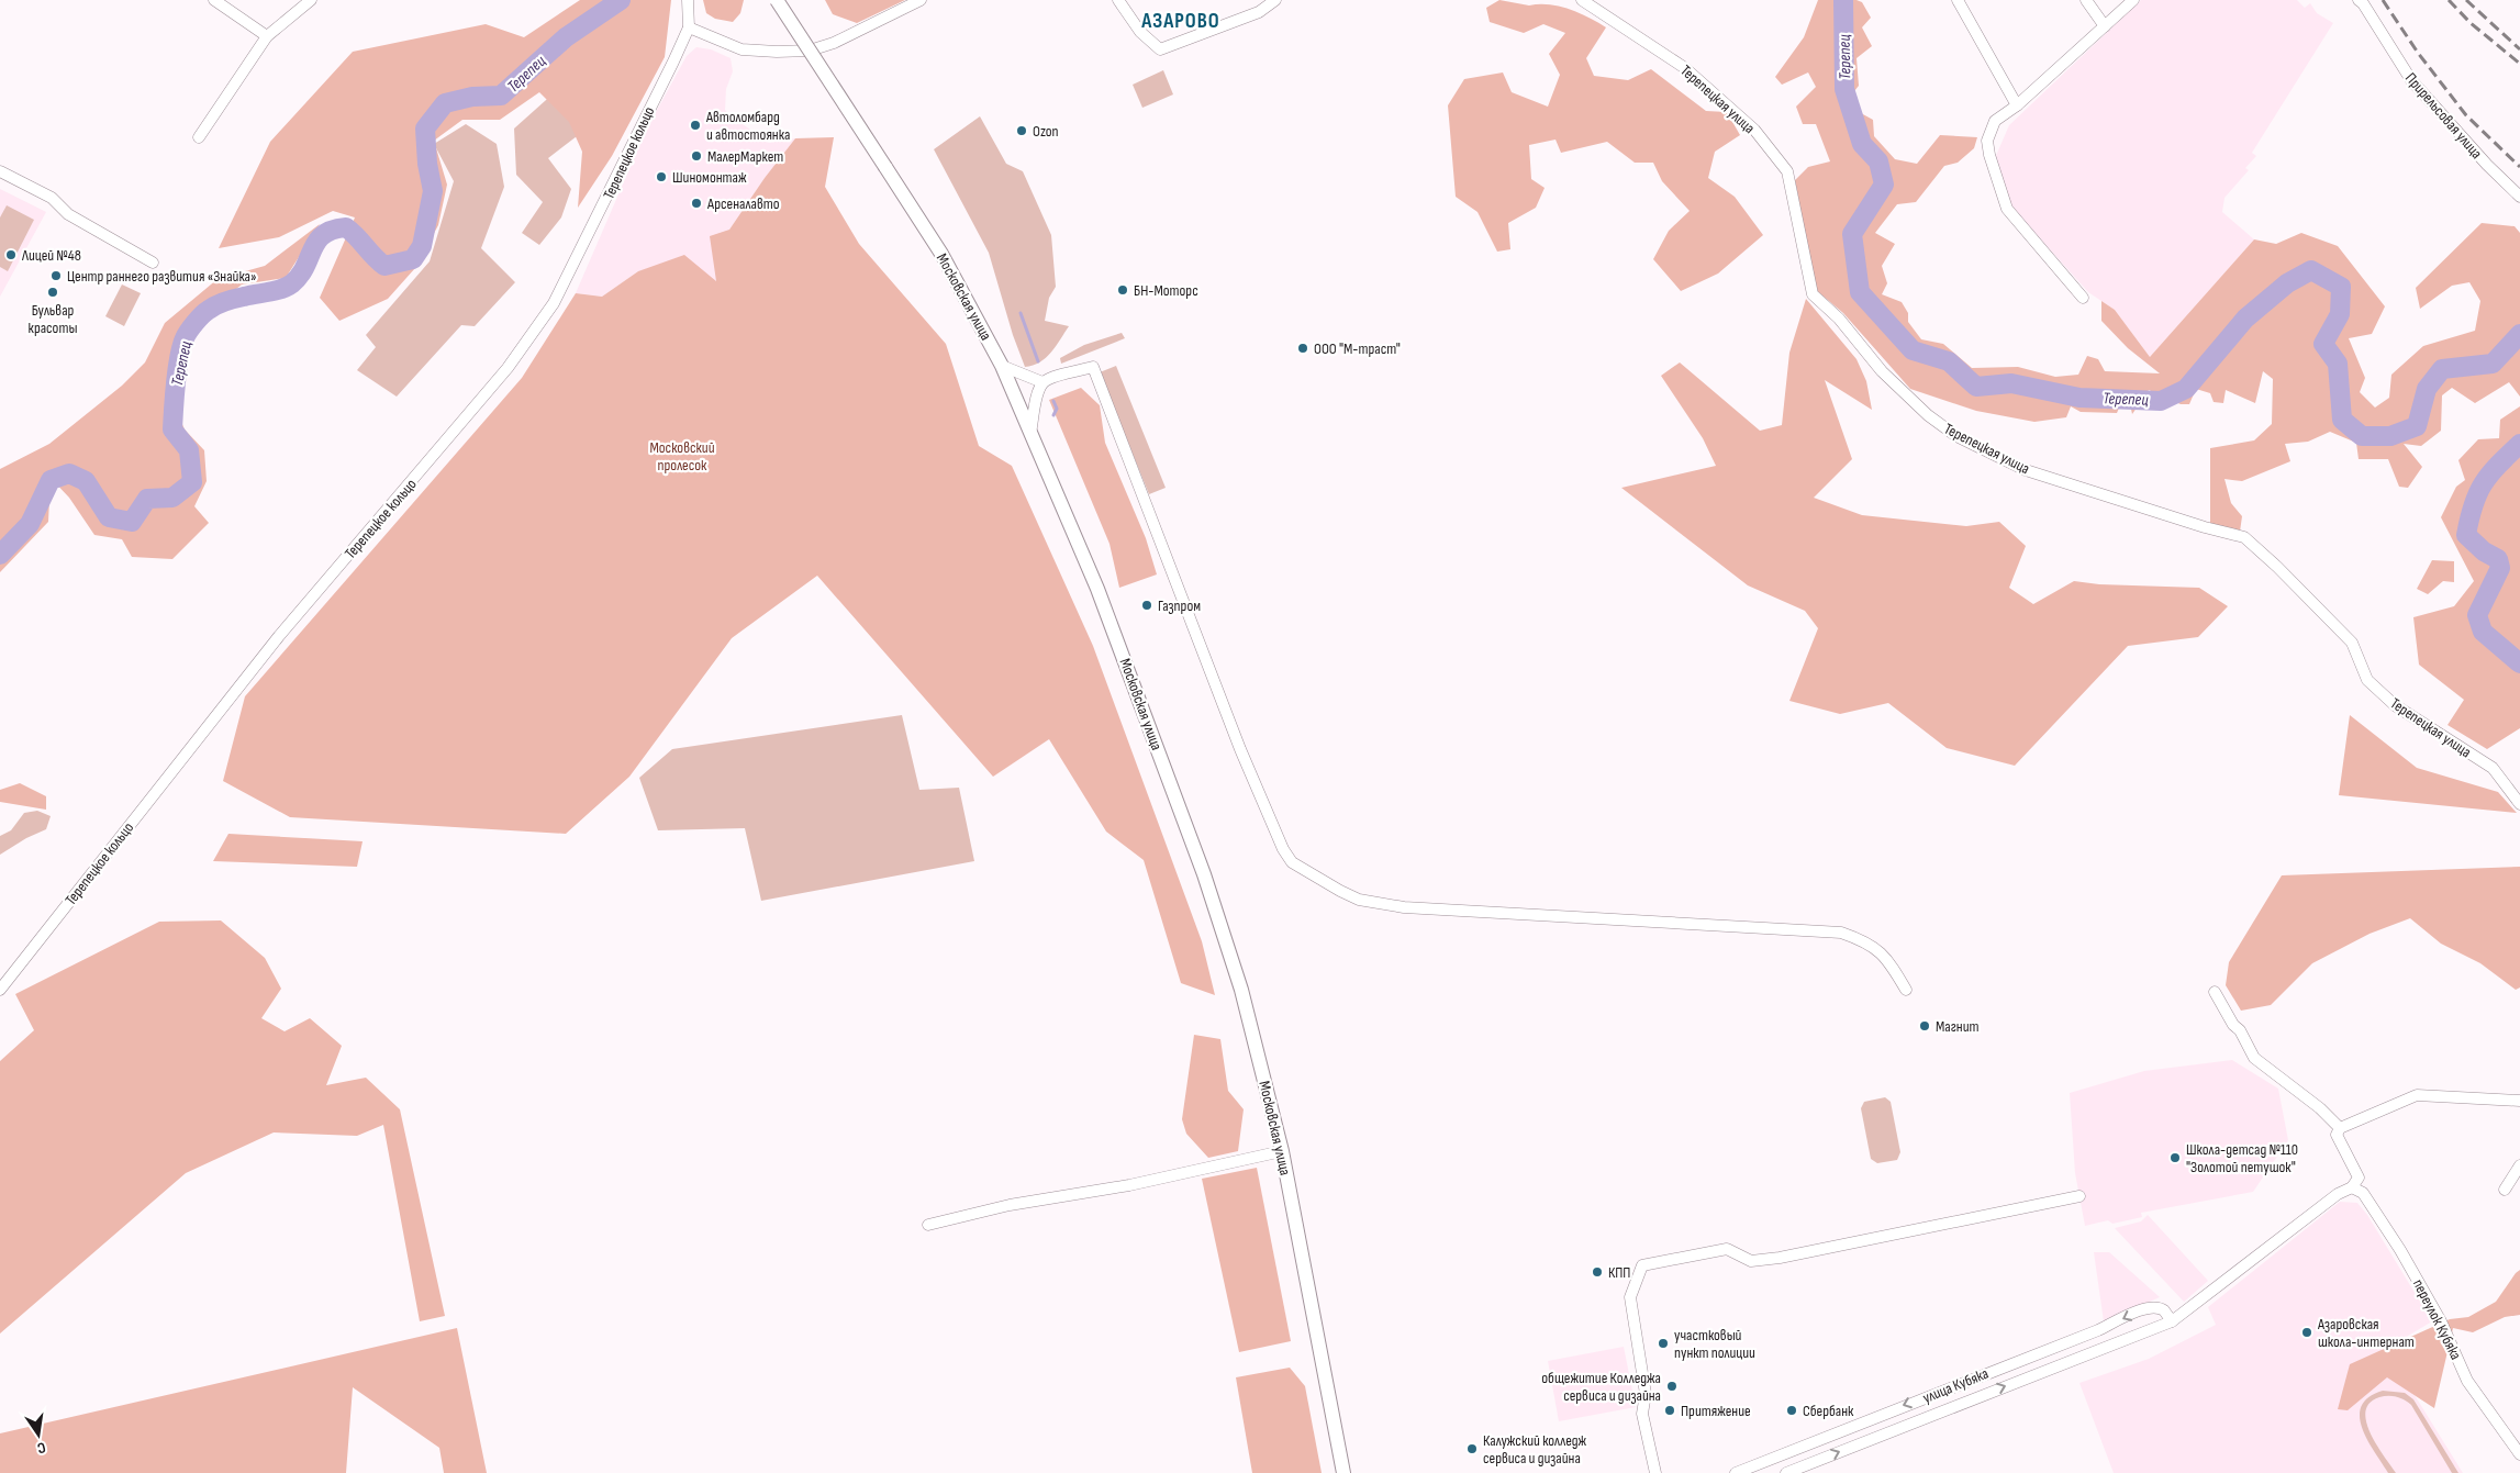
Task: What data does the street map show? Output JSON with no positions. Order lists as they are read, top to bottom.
{
  "streets": {
    "main road": ["Московская улица"],
    "street": [
      "Терепецкая улица",
      "Прирельсовая улица",
      "Терепецкое кольцо",
      "переулок Кубяка",
      "улица Кубяка"
    ]
  },
  "crossings": [
    ["переулок Кубяка", "улица Кубяка"]
  ],
  "districts": ["АЗАРОВО"],
  "water": ["Терепец"],
  "parks": ["Московский пролесок"],
  "places": [
    "Автоломбард и автостоянка",
    "Ozon",
    "МалерМаркет",
    "Шиномонтаж",
    "Арсеналавто",
    "Лицей №48",
    "Центр раннего развития «Знайка»",
    "БН-Моторс",
    "Бульвар красоты",
    "ООО \"М-траст\"",
    "Газпром",
    "Магнит",
    "Школа-детсад №110 \"Золотой петушок\"",
    "КПП",
    "Азаровская школа-интернат",
    "участковый пункт полиции",
    "общежитие Колледжа сервиса и дизайна",
    "Притяжение",
    "Сбербанк",
    "Калужский колледж сервиса и дизайна"
  ],
  "north": "bottom"
}
